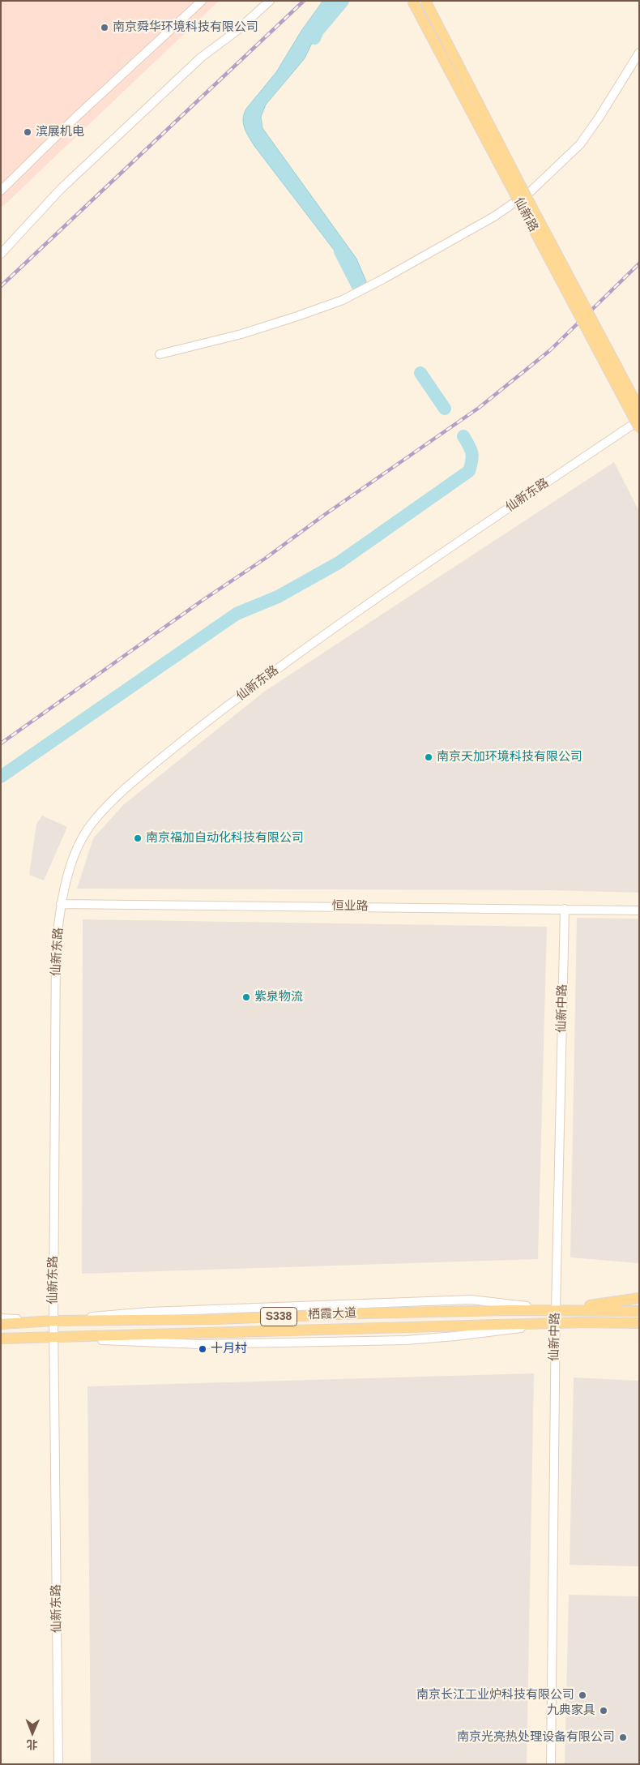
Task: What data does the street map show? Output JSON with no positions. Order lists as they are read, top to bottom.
{
  "streets": {
    "main road": ["仙新路", "栖霞大道", "S338"],
    "street": ["仙新东路", "恒业路", "仙新中路"]
  },
  "crossings": [
    ["仙新路", "仙新东路"],
    ["仙新东路", "恒业路"],
    ["仙新东路", "栖霞大道"],
    ["恒业路", "仙新中路"],
    ["仙新中路", "栖霞大道"]
  ],
  "places": [
    "南京舜华环境科技有限公司",
    "滨展机电",
    "南京天加环境科技有限公司",
    "南京福加自动化科技有限公司",
    "紫泉物流",
    "十月村",
    "南京长江工业炉科技有限公司",
    "九典家具",
    "南京光亮热处理设备有限公司"
  ],
  "north": "bottom"
}
